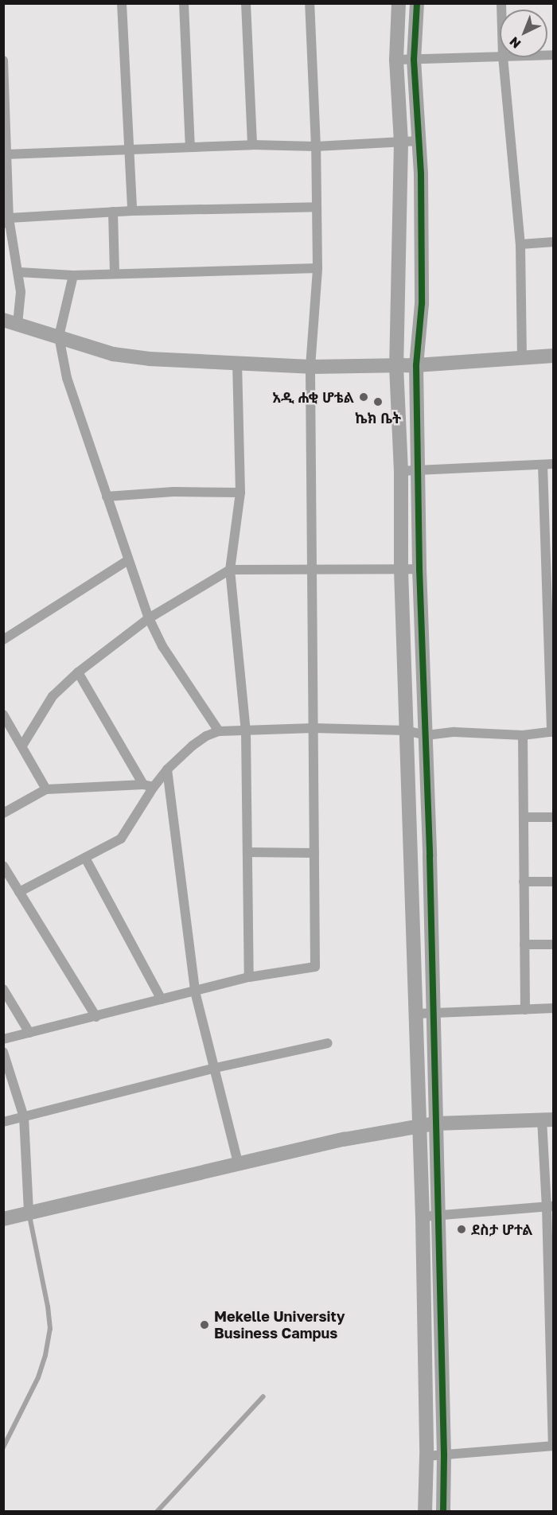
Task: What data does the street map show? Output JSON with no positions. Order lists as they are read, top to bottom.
{
  "places": [
    "አዲ ሐቂ ሆቴል",
    "ኬክ ቤት",
    "ደስታ ሆተል",
    "Mekelle University Business Campus"
  ],
  "north": "bottom left"
}
